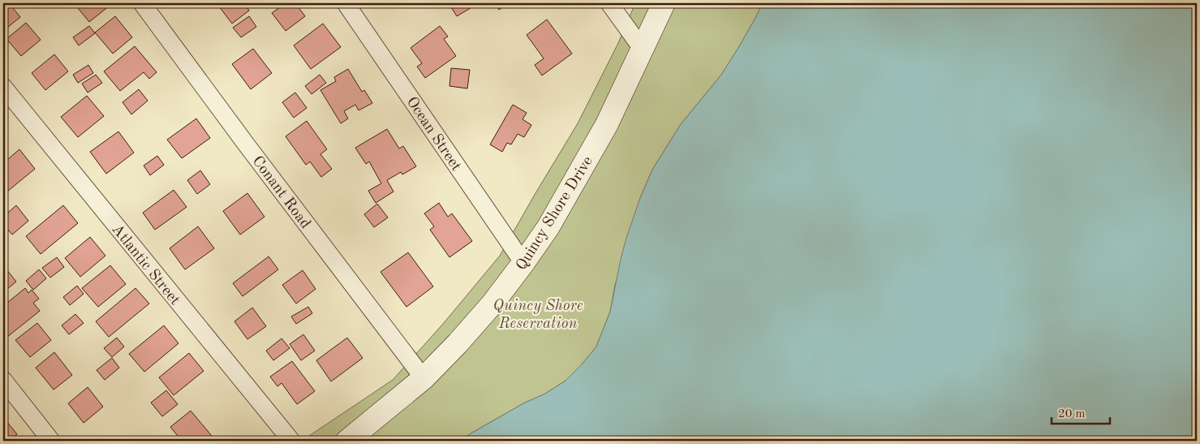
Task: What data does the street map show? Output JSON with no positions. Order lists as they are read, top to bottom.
{
  "streets": {
    "main road": ["Quincy Shore Drive"],
    "street": ["Ocean Street", "Conant Road", "Atlantic Street"]
  },
  "crossings": [
    ["Ocean Street", "Quincy Shore Drive"],
    ["Conant Road", "Quincy Shore Drive"]
  ],
  "parks": ["Quincy Shore Reservation"],
  "scale_bar": "20 m"
}
